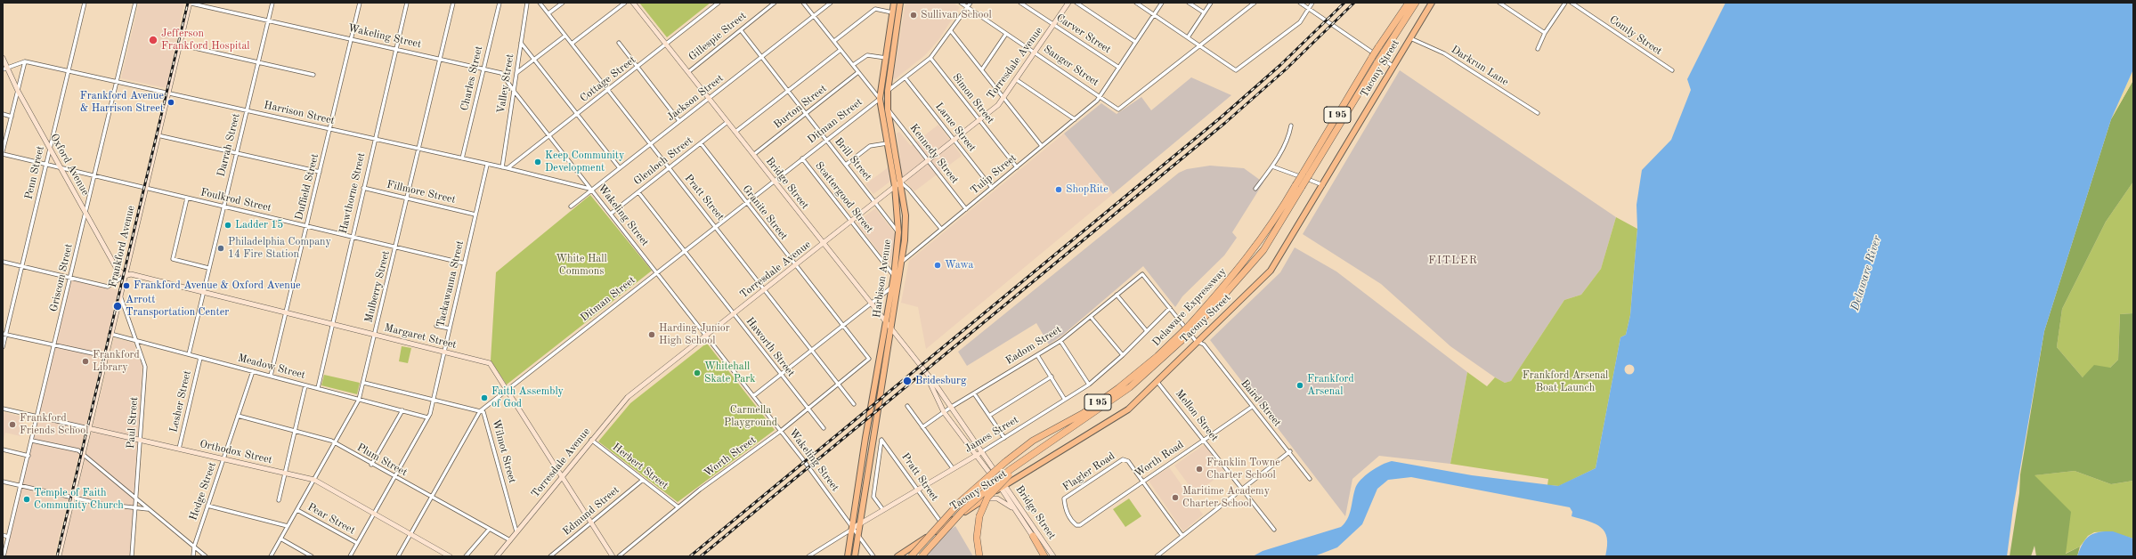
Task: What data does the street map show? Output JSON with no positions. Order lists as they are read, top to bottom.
{
  "streets": {
    "highway": ["I 95", "Delaware Expressway"],
    "main road": [
      "Torresdale Avenue",
      "Tacony Street",
      "Oxford Avenue",
      "Bridge Street",
      "Frankford Avenue",
      "Harbison Avenue",
      "Margaret Street",
      "James Street",
      "Orthodox Street"
    ],
    "street": [
      "Carver Street",
      "Comly Street",
      "Wakeling Street",
      "Gillespie Street",
      "Sanger Street",
      "Darkrun Lane",
      "Charles Street",
      "Cottage Street",
      "Valley Street",
      "Jackson Street",
      "Simon Street",
      "Burton Street",
      "Harrison Street",
      "Ditman Street",
      "Larue Street",
      "Darrah Street",
      "Kennedy Street",
      "Brill Street",
      "Glenloch Street",
      "Penn Street",
      "Tulip Street",
      "Duffield Street",
      "Fillmore Street",
      "Hawthorne Street",
      "Pratt Street",
      "Scattergood Street",
      "Foulkrod Street",
      "Granite Street",
      "Griscom Street",
      "Tackawanna Street",
      "Mulberry Street",
      "Eadom Street",
      "Haworth Street",
      "Meadow Street",
      "Lesher Street",
      "Baird Street",
      "Mellon Street",
      "Paul Street",
      "Wilmot Street",
      "Worth Street",
      "Worth Road",
      "Plum Street",
      "Herbert Street",
      "Flagler Road",
      "Hedge Street",
      "Edmund Street",
      "Pear Street"
    ]
  },
  "crossings": [
    ["Carver Street", "Torresdale Avenue"],
    ["Carver Street", "Tulip Street"],
    ["Wakeling Street", "Torresdale Avenue"],
    ["Wakeling Street", "Charles Street"],
    ["Wakeling Street", "Cottage Street"],
    ["Wakeling Street", "Valley Street"],
    ["Wakeling Street", "Jackson Street"],
    ["Wakeling Street", "Harrison Street"],
    ["Wakeling Street", "Ditman Street"],
    ["Wakeling Street", "Darrah Street"],
    ["Wakeling Street", "Glenloch Street"],
    ["Wakeling Street", "Duffield Street"],
    ["Wakeling Street", "Hawthorne Street"],
    ["Wakeling Street", "Frankford Avenue"],
    ["Wakeling Street", "Harbison Avenue"],
    ["Wakeling Street", "Mulberry Street"],
    ["Wakeling Street", "James Street"],
    ["Wakeling Street", "Worth Street"],
    ["Gillespie Street", "Brill Street"],
    ["Gillespie Street", "Bridge Street"],
    ["Torresdale Avenue", "Sanger Street"],
    ["Torresdale Avenue", "Simon Street"],
    ["Torresdale Avenue", "Larue Street"],
    ["Torresdale Avenue", "Kennedy Street"],
    ["Torresdale Avenue", "Brill Street"],
    ["Torresdale Avenue", "Bridge Street"],
    ["Torresdale Avenue", "Pratt Street"],
    ["Torresdale Avenue", "Scattergood Street"],
    ["Torresdale Avenue", "Granite Street"],
    ["Torresdale Avenue", "Harbison Avenue"],
    ["Torresdale Avenue", "Margaret Street"],
    ["Torresdale Avenue", "Haworth Street"],
    ["Torresdale Avenue", "Wilmot Street"],
    ["Torresdale Avenue", "Plum Street"],
    ["Torresdale Avenue", "Herbert Street"],
    ["Sanger Street", "Tulip Street"],
    ["Darkrun Lane", "Tacony Street"],
    ["Tacony Street", "Bridge Street"],
    ["Tacony Street", "Pratt Street"],
    ["Tacony Street", "Baird Street"],
    ["Tacony Street", "Mellon Street"],
    ["Charles Street", "Harrison Street"],
    ["Cottage Street", "Harrison Street"],
    ["Cottage Street", "Bridge Street"],
    ["Cottage Street", "Pratt Street"],
    ["Valley Street", "Harrison Street"],
    ["Jackson Street", "Harrison Street"],
    ["Jackson Street", "Brill Street"],
    ["Jackson Street", "Bridge Street"],
    ["Jackson Street", "Pratt Street"],
    ["Simon Street", "Tulip Street"],
    ["Burton Street", "Brill Street"],
    ["Burton Street", "Bridge Street"],
    ["Harrison Street", "Darrah Street"],
    ["Harrison Street", "Penn Street"],
    ["Harrison Street", "Duffield Street"],
    ["Harrison Street", "Hawthorne Street"],
    ["Harrison Street", "Frankford Avenue"],
    ["Harrison Street", "Griscom Street"],
    ["Harrison Street", "Tackawanna Street"],
    ["Harrison Street", "Mulberry Street"],
    ["Ditman Street", "Brill Street"],
    ["Ditman Street", "Bridge Street"],
    ["Ditman Street", "Pratt Street"],
    ["Ditman Street", "Scattergood Street"],
    ["Ditman Street", "Granite Street"],
    ["Ditman Street", "Harbison Avenue"],
    ["Ditman Street", "Margaret Street"],
    ["Ditman Street", "Haworth Street"],
    ["Ditman Street", "Wilmot Street"],
    ["Ditman Street", "Orthodox Street"],
    ["Ditman Street", "Plum Street"],
    ["Larue Street", "Tulip Street"],
    ["Darrah Street", "Foulkrod Street"],
    ["Darrah Street", "Margaret Street"],
    ["Darrah Street", "Meadow Street"],
    ["Kennedy Street", "Tulip Street"],
    ["Kennedy Street", "Harbison Avenue"],
    ["Brill Street", "Harbison Avenue"],
    ["Glenloch Street", "Bridge Street"],
    ["Glenloch Street", "Pratt Street"],
    ["Glenloch Street", "Granite Street"],
    ["Glenloch Street", "Haworth Street"],
    ["Oxford Avenue", "Penn Street"],
    ["Oxford Avenue", "Foulkrod Street"],
    ["Oxford Avenue", "Frankford Avenue"],
    ["Oxford Avenue", "Griscom Street"],
    ["Oxford Avenue", "Margaret Street"],
    ["Penn Street", "Foulkrod Street"],
    ["Tulip Street", "Harbison Avenue"],
    ["Bridge Street", "Harbison Avenue"],
    ["Bridge Street", "Eadom Street"],
    ["Bridge Street", "James Street"],
    ["Duffield Street", "Foulkrod Street"],
    ["Duffield Street", "Margaret Street"],
    ["Duffield Street", "Meadow Street"],
    ["Fillmore Street", "Hawthorne Street"],
    ["Fillmore Street", "Tackawanna Street"],
    ["Fillmore Street", "Mulberry Street"],
    ["Hawthorne Street", "Foulkrod Street"],
    ["Hawthorne Street", "Margaret Street"],
    ["Hawthorne Street", "Meadow Street"],
    ["Pratt Street", "James Street"],
    ["Pratt Street", "Worth Street"],
    ["Scattergood Street", "Harbison Avenue"],
    ["Foulkrod Street", "Frankford Avenue"],
    ["Foulkrod Street", "Griscom Street"],
    ["Foulkrod Street", "Tackawanna Street"],
    ["Foulkrod Street", "Mulberry Street"],
    ["Granite Street", "Worth Street"],
    ["Frankford Avenue", "Margaret Street"],
    ["Frankford Avenue", "Meadow Street"],
    ["Frankford Avenue", "Paul Street"],
    ["Frankford Avenue", "Orthodox Street"],
    ["Griscom Street", "Orthodox Street"],
    ["Harbison Avenue", "James Street"],
    ["Tackawanna Street", "Margaret Street"],
    ["Tackawanna Street", "Meadow Street"],
    ["Tackawanna Street", "Wilmot Street"],
    ["Tackawanna Street", "Orthodox Street"],
    ["Tackawanna Street", "Plum Street"],
    ["Tackawanna Street", "Pear Street"],
    ["Mulberry Street", "Margaret Street"],
    ["Mulberry Street", "Meadow Street"],
    ["Mulberry Street", "Wilmot Street"],
    ["Mulberry Street", "Orthodox Street"],
    ["Mulberry Street", "Plum Street"],
    ["Mulberry Street", "Pear Street"],
    ["Margaret Street", "Edmund Street"],
    ["Eadom Street", "Baird Street"],
    ["Haworth Street", "Worth Street"],
    ["Meadow Street", "Lesher Street"],
    ["Meadow Street", "Paul Street"],
    ["Meadow Street", "Hedge Street"],
    ["Lesher Street", "Orthodox Street"],
    ["Baird Street", "James Street"],
    ["Baird Street", "Worth Road"],
    ["Mellon Street", "Worth Road"],
    ["Paul Street", "Orthodox Street"],
    ["Orthodox Street", "Hedge Street"],
    ["Worth Street", "Herbert Street"],
    ["Worth Road", "Flagler Road"],
    ["Plum Street", "Hedge Street"],
    ["Herbert Street", "Edmund Street"]
  ],
  "districts": ["FITLER"],
  "water": ["Delaware River"],
  "parks": ["White Hall Commons", "Frankford Arsenal Boat Launch", "Carmella Playground"],
  "places": [
    "Sullivan School",
    "Jefferson Frankford Hospital",
    "Frankford Avenue & Harrison Street",
    "Keep Community Development",
    "ShopRite",
    "Ladder 15",
    "Philadelphia Company 14 Fire Station",
    "Wawa",
    "Frankford Avenue & Oxford Avenue",
    "Arrott Transportation Center",
    "Harding Junior High School",
    "Frankford Library",
    "Whitehall Skate Park",
    "Bridesburg",
    "Frankford Arsenal",
    "Faith Assembly of God",
    "Frankford Friends School",
    "Franklin Towne Charter School",
    "Maritime Academy Charter School",
    "Temple of Faith Community Church"
  ]
}
